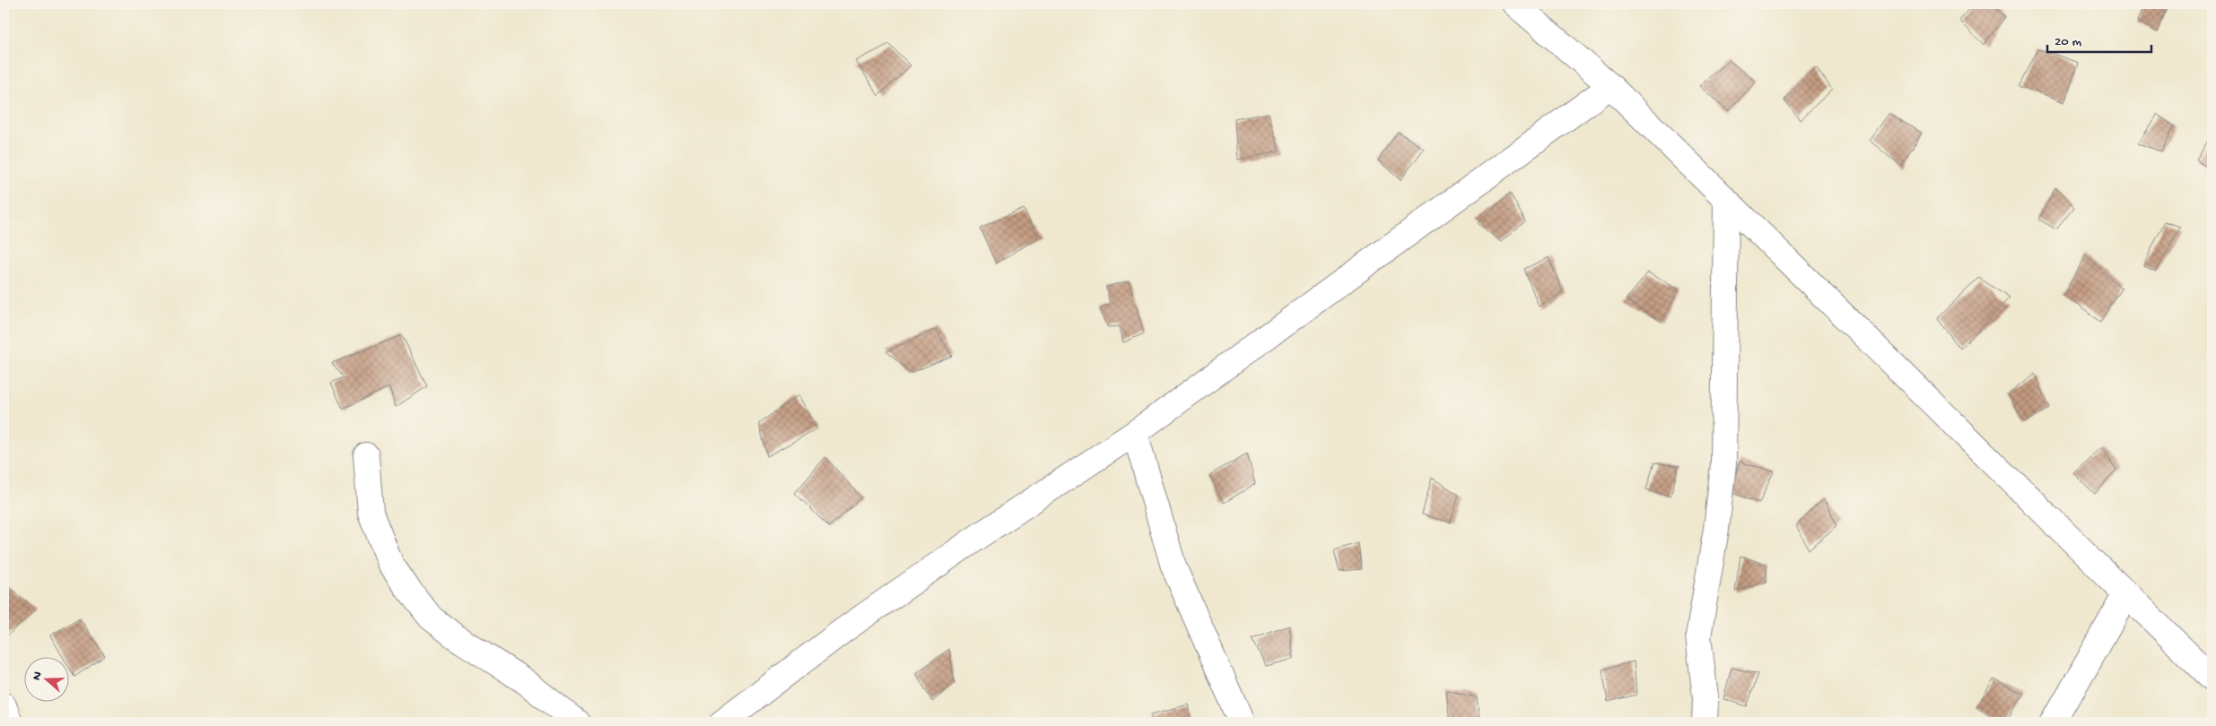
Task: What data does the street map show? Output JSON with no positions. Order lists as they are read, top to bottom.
{
  "scale_bar": "20 m",
  "north": "left"
}
